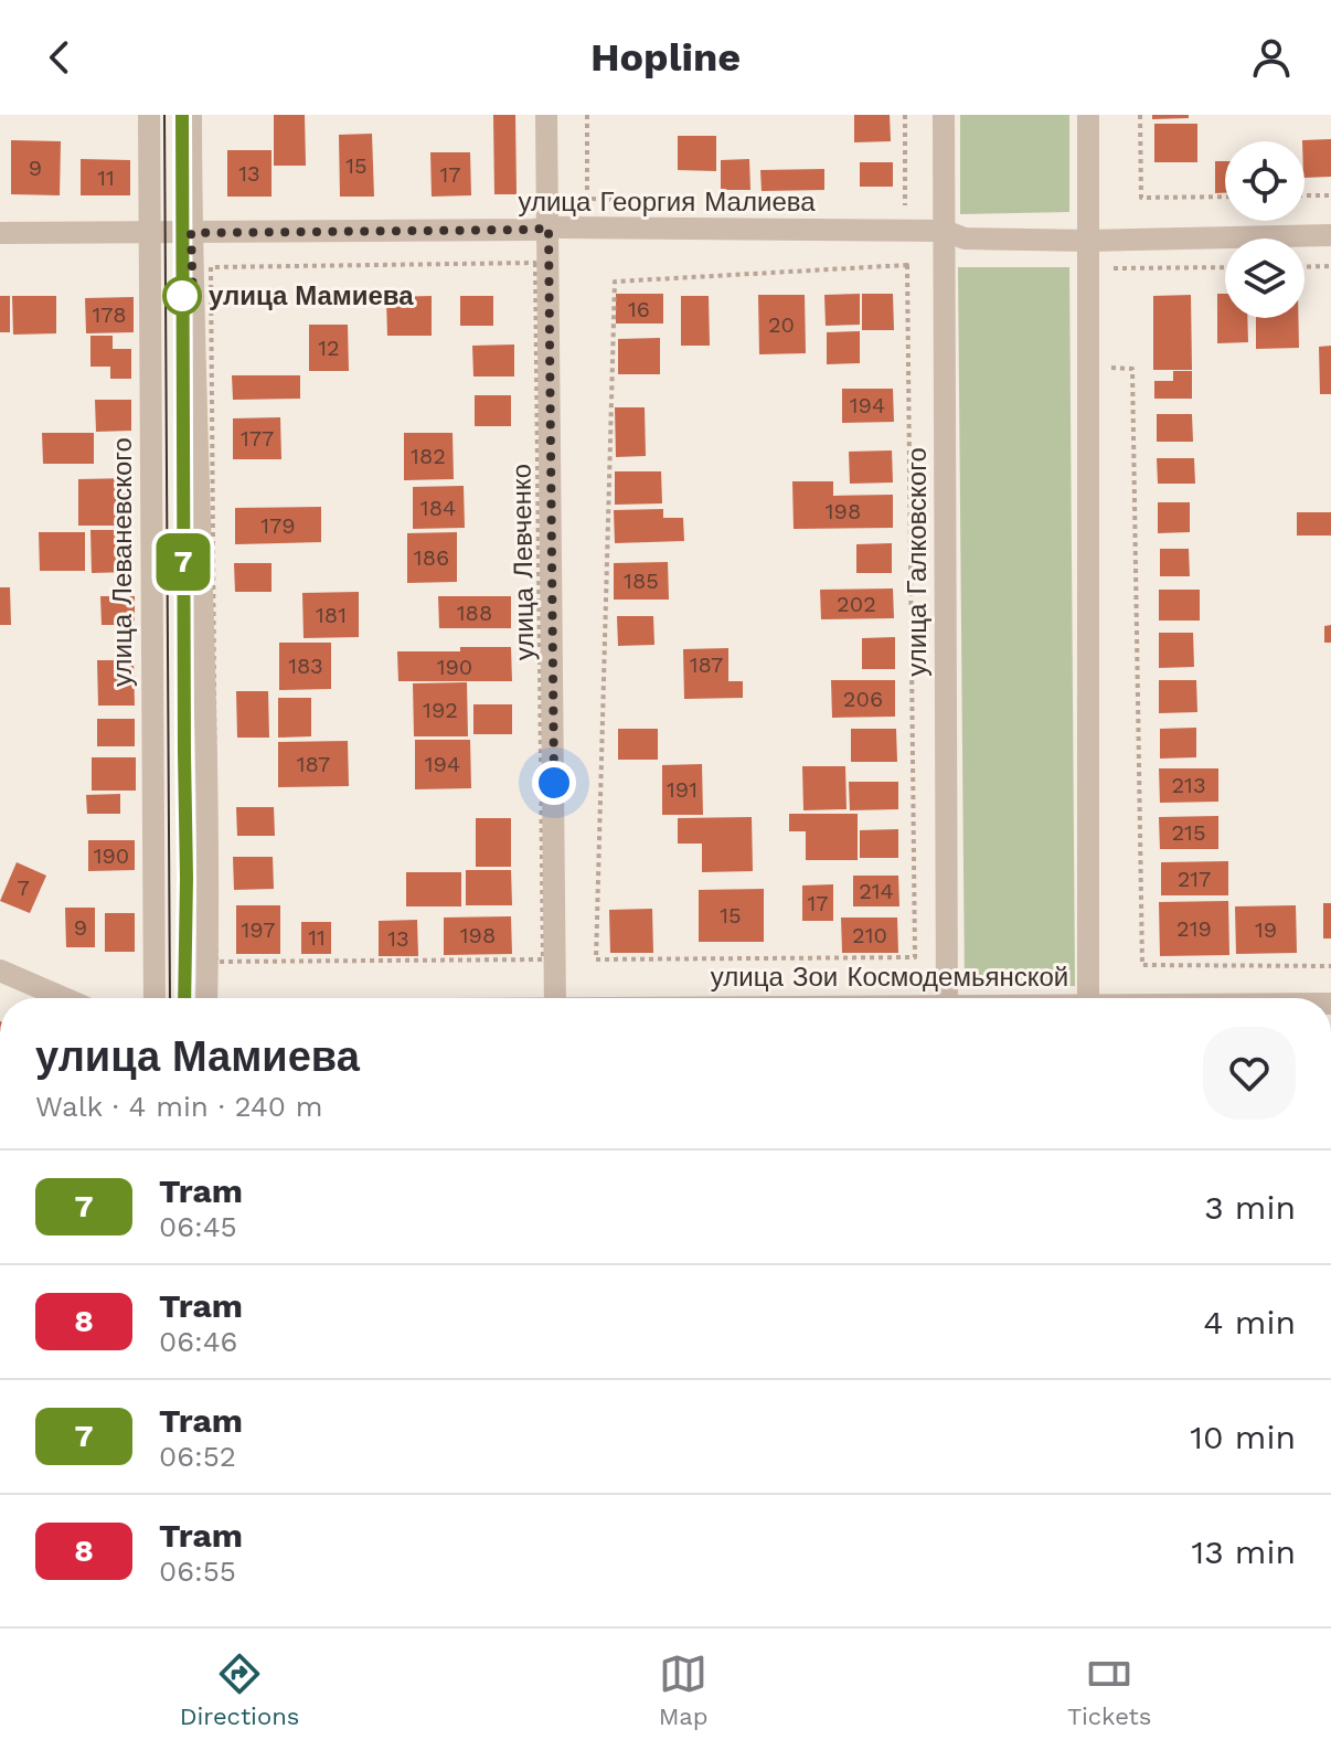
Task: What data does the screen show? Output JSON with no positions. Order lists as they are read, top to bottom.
{
  "streets": {
    "street": [
      "улица Георгия Малиева",
      "улица Леваневского",
      "улица Левченко",
      "улица Галковского"
    ]
  },
  "crossings": [
    ["улица Георгия Малиева", "улица Леваневского"],
    ["улица Георгия Малиева", "улица Левченко"],
    ["улица Георгия Малиева", "улица Галковского"]
  ],
  "places": ["улица Мамиева"],
  "lines": ["tram line 7"],
  "house_numbers": [
    "15",
    "9",
    "13",
    "17",
    "11",
    "16",
    "178",
    "20",
    "12",
    "194",
    "177",
    "182",
    "184",
    "198",
    "179",
    "186",
    "185",
    "202",
    "188",
    "181",
    "187",
    "183",
    "190",
    "206",
    "192",
    "187",
    "194",
    "213",
    "191",
    "215",
    "190",
    "217",
    "7",
    "214",
    "17",
    "15",
    "9",
    "219",
    "197",
    "19",
    "198",
    "210",
    "11",
    "13"
  ],
  "page": {
    "header": "Hopline",
    "on_map": "7",
    "heading": ["улица Мамиева", "Walk · 4 min · 240 m"],
    "list": [
      {
        "mark": "7",
        "name": "Tram",
        "note": "06:45",
        "value": "3 min"
      },
      {
        "mark": "8",
        "name": "Tram",
        "note": "06:46",
        "value": "4 min"
      },
      {
        "mark": "7",
        "name": "Tram",
        "note": "06:52",
        "value": "10 min"
      },
      {
        "mark": "8",
        "name": "Tram",
        "note": "06:55",
        "value": "13 min"
      }
    ],
    "tabs": ["Directions", "Map", "Tickets"]
  }
}
